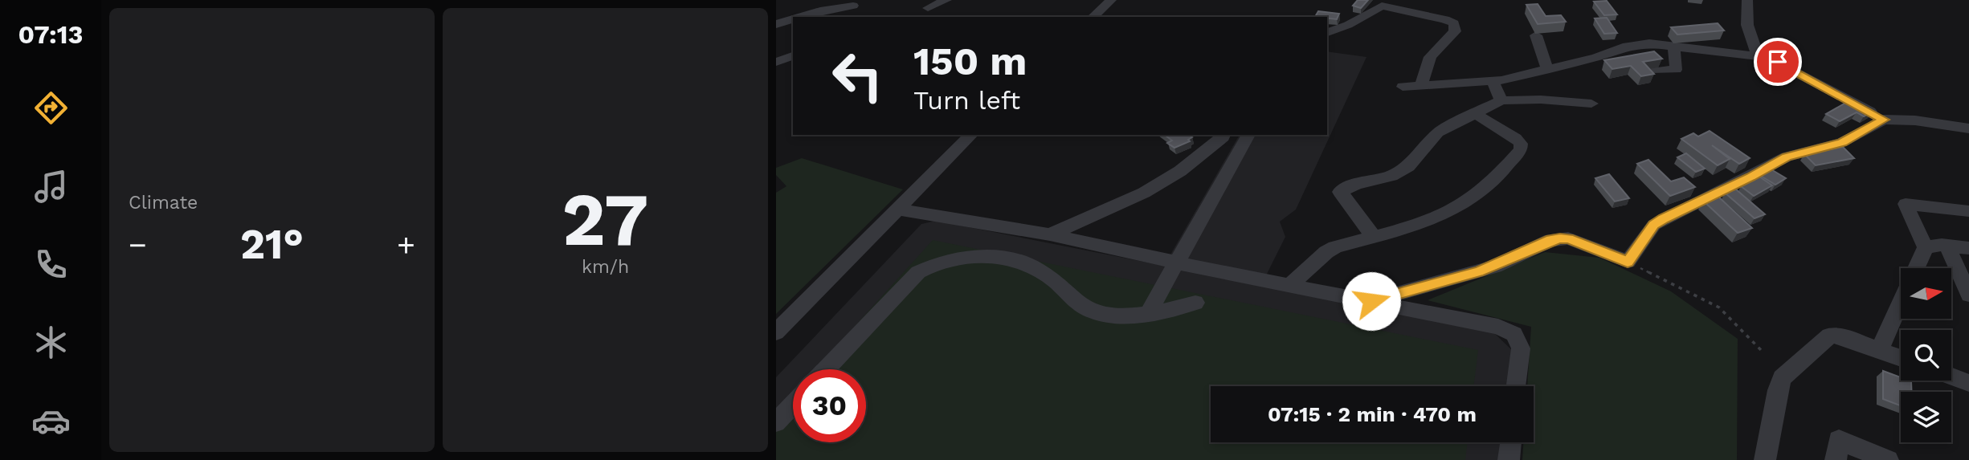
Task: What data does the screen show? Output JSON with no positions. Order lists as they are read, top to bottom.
{
  "north": "right",
  "page": {
    "tabs": "07:13",
    "tile": [
      "Climate",
      ["27", "km/h"]
    ],
    "turn": ["150 m", "Turn left"],
    "heat": ["−", "21°", "+"],
    "limit": "30",
    "trip": "07:15 · 2 min · 470 m"
  }
}
